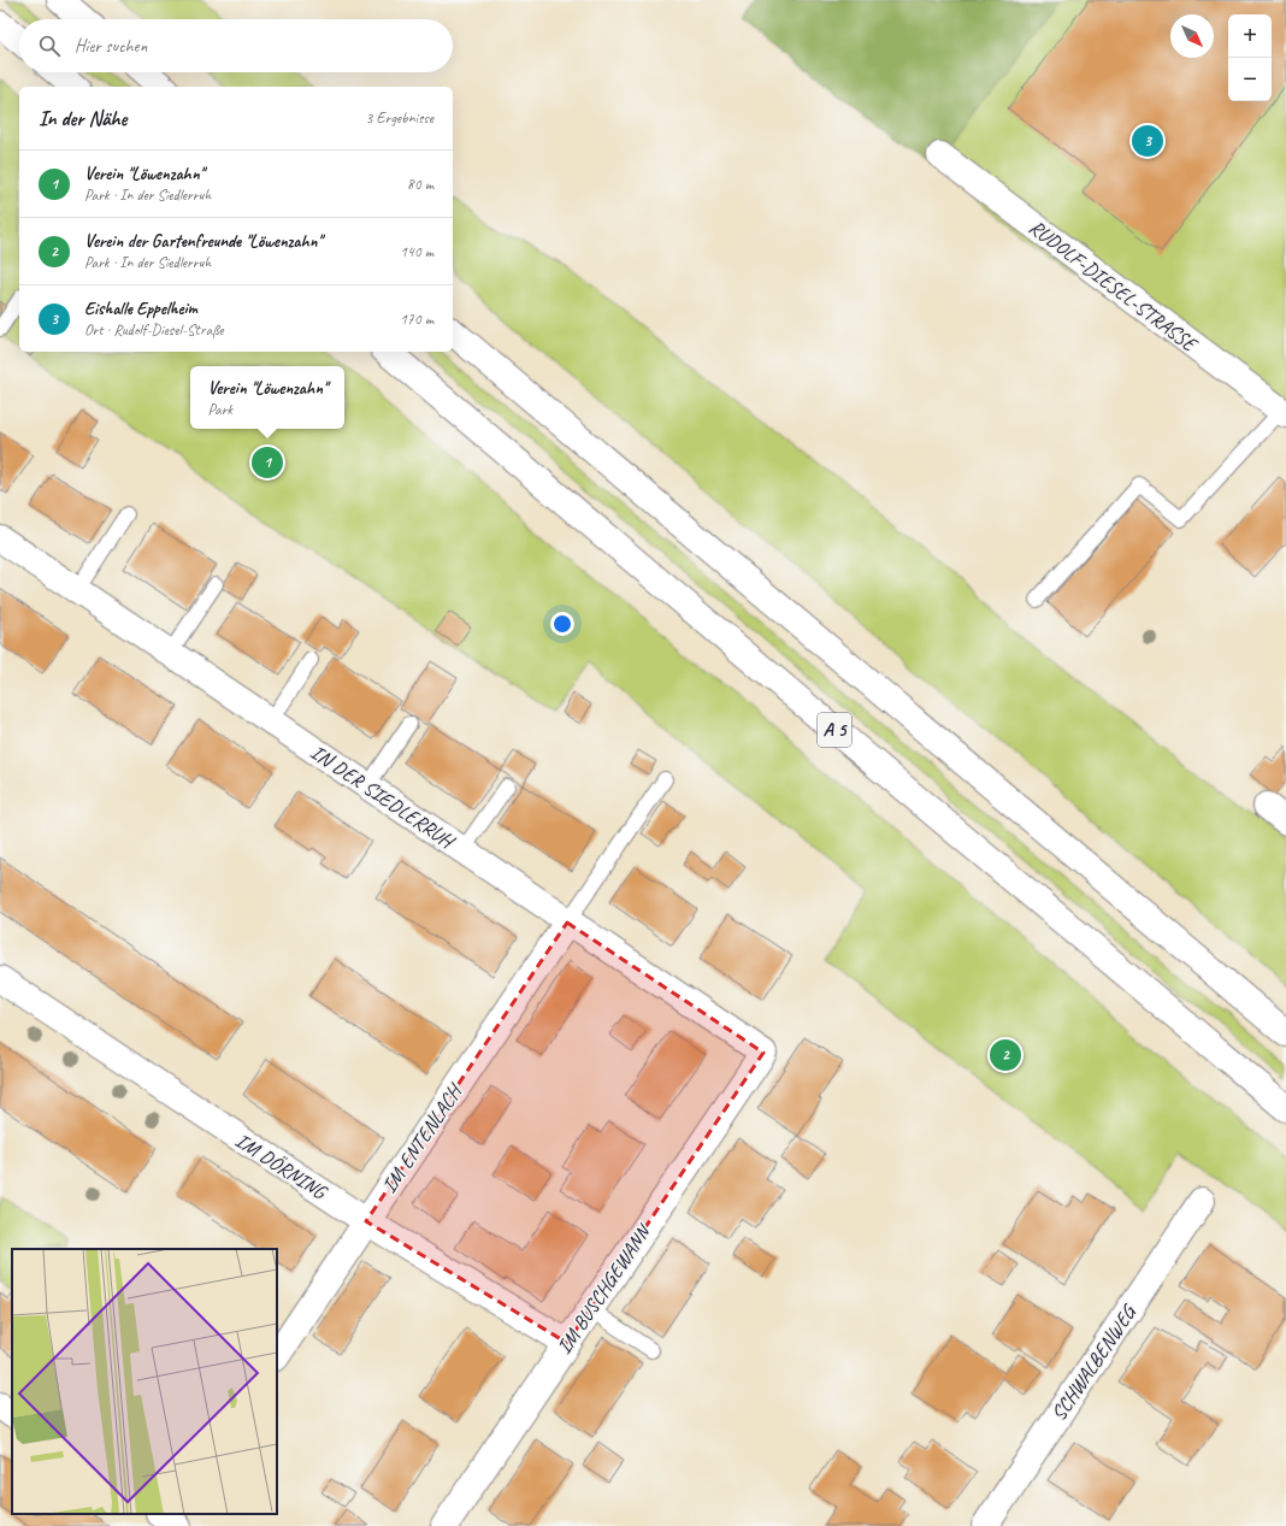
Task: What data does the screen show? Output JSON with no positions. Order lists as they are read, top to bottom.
{
  "streets": {
    "main road": [
      "RUDOLF-DIESEL-STRASSE",
      "A 5",
      "IN DER SIEDLERRUH",
      "IM ENTENLACH",
      "IM DÖRNING",
      "IM BUSCHGEWANN",
      "SCHWALBENWEG"
    ]
  },
  "crossings": [
    ["IN DER SIEDLERRUH", "IM ENTENLACH"],
    ["IN DER SIEDLERRUH", "IM BUSCHGEWANN"],
    ["IM ENTENLACH", "IM DÖRNING"],
    ["IM DÖRNING", "IM BUSCHGEWANN"]
  ],
  "north": "bottom right",
  "page": {
    "map_buttons": ["+", "−"],
    "search": "Hier suchen",
    "heading": ["In der Nähe", "3 Ergebnisse"],
    "pins": ["3", "1", "2"],
    "list": [
      {
        "mark": "1",
        "name": "Verein \"Löwenzahn\"",
        "note": "Park · In der Siedlerruh",
        "value": "80 m"
      },
      {
        "mark": "2",
        "name": "Verein der Gartenfreunde \"Löwenzahn\"",
        "note": "Park · In der Siedlerruh",
        "value": "140 m"
      },
      {
        "mark": "3",
        "name": "Eishalle Eppelheim",
        "note": "Ort · Rudolf-Diesel-Straße",
        "value": "170 m"
      }
    ],
    "popup": ["Verein \"Löwenzahn\"", "Park"]
  }
}
